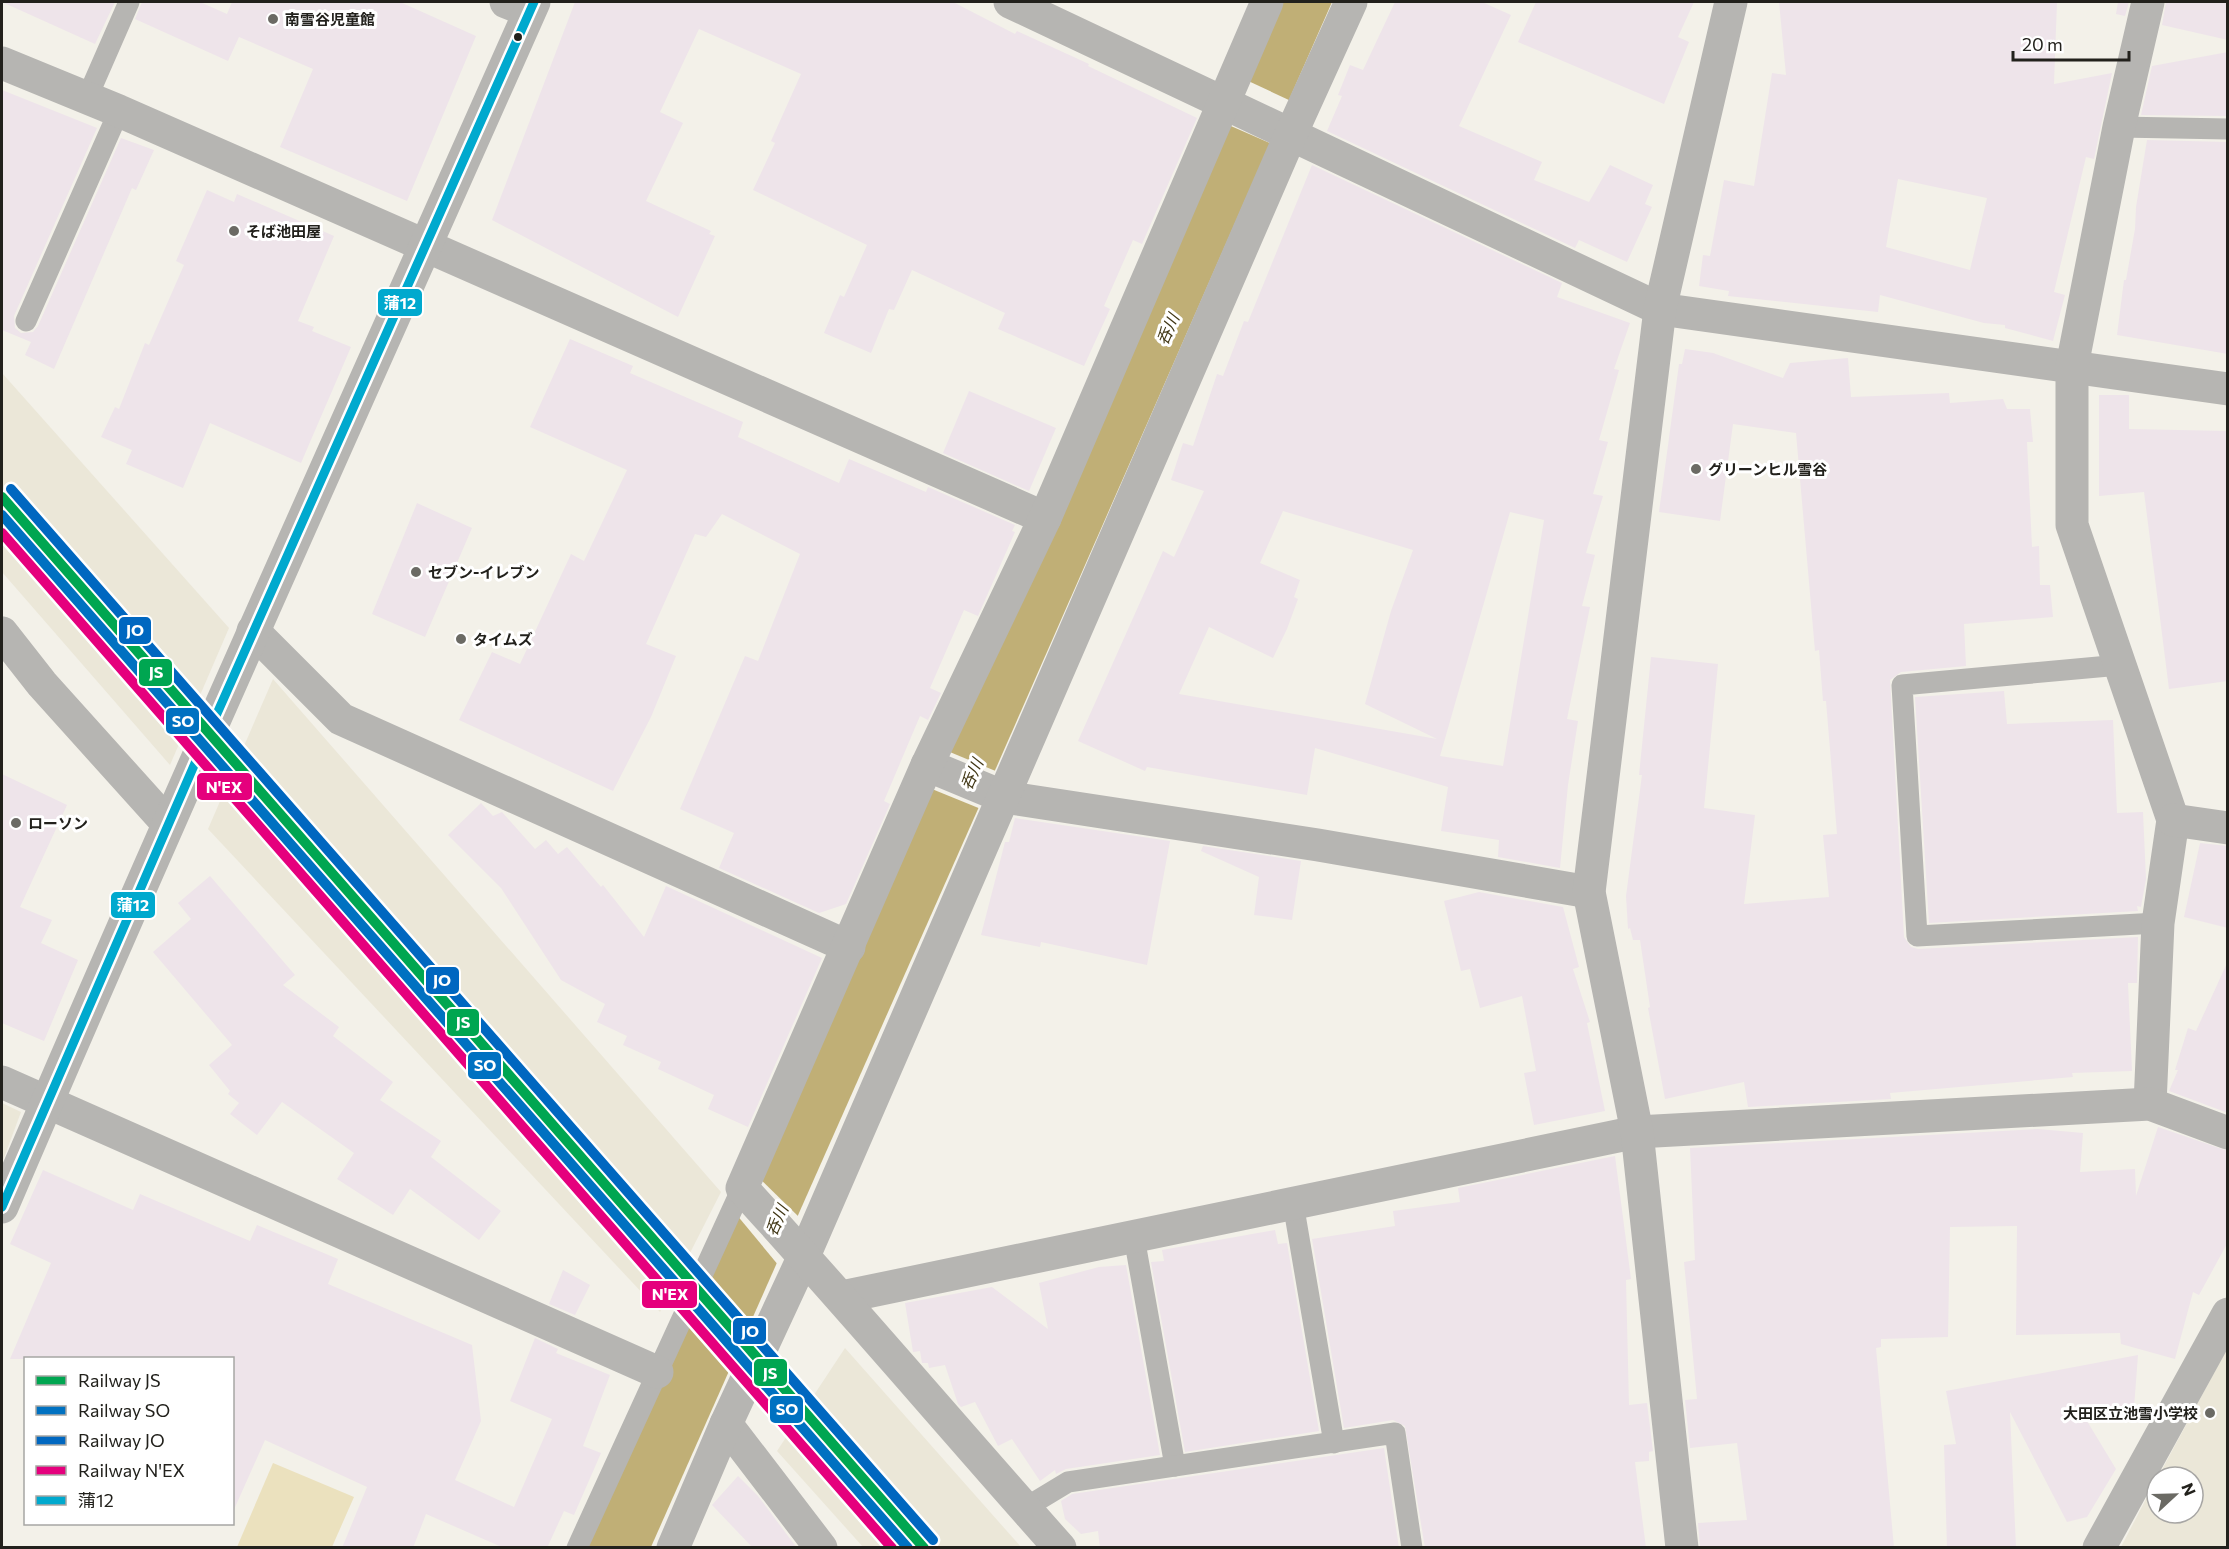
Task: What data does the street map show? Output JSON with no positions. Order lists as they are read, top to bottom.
{
  "water": ["呑川"],
  "places": [
    "南雪谷児童館",
    "そば池田屋",
    "グリーンヒル雪谷",
    "セブン-イレブン",
    "タイムズ",
    "ローソン",
    "大田区立池雪小学校"
  ],
  "lines": [
    "transit line 蒲12",
    "rail line JO",
    "rail line JS",
    "rail line SO",
    "rail line N'EX"
  ],
  "legend": [
    "Railway JS",
    "Railway SO",
    "Railway JO",
    "Railway N'EX",
    "蒲12"
  ],
  "scale_bar": "20 m",
  "north": "right"
}
